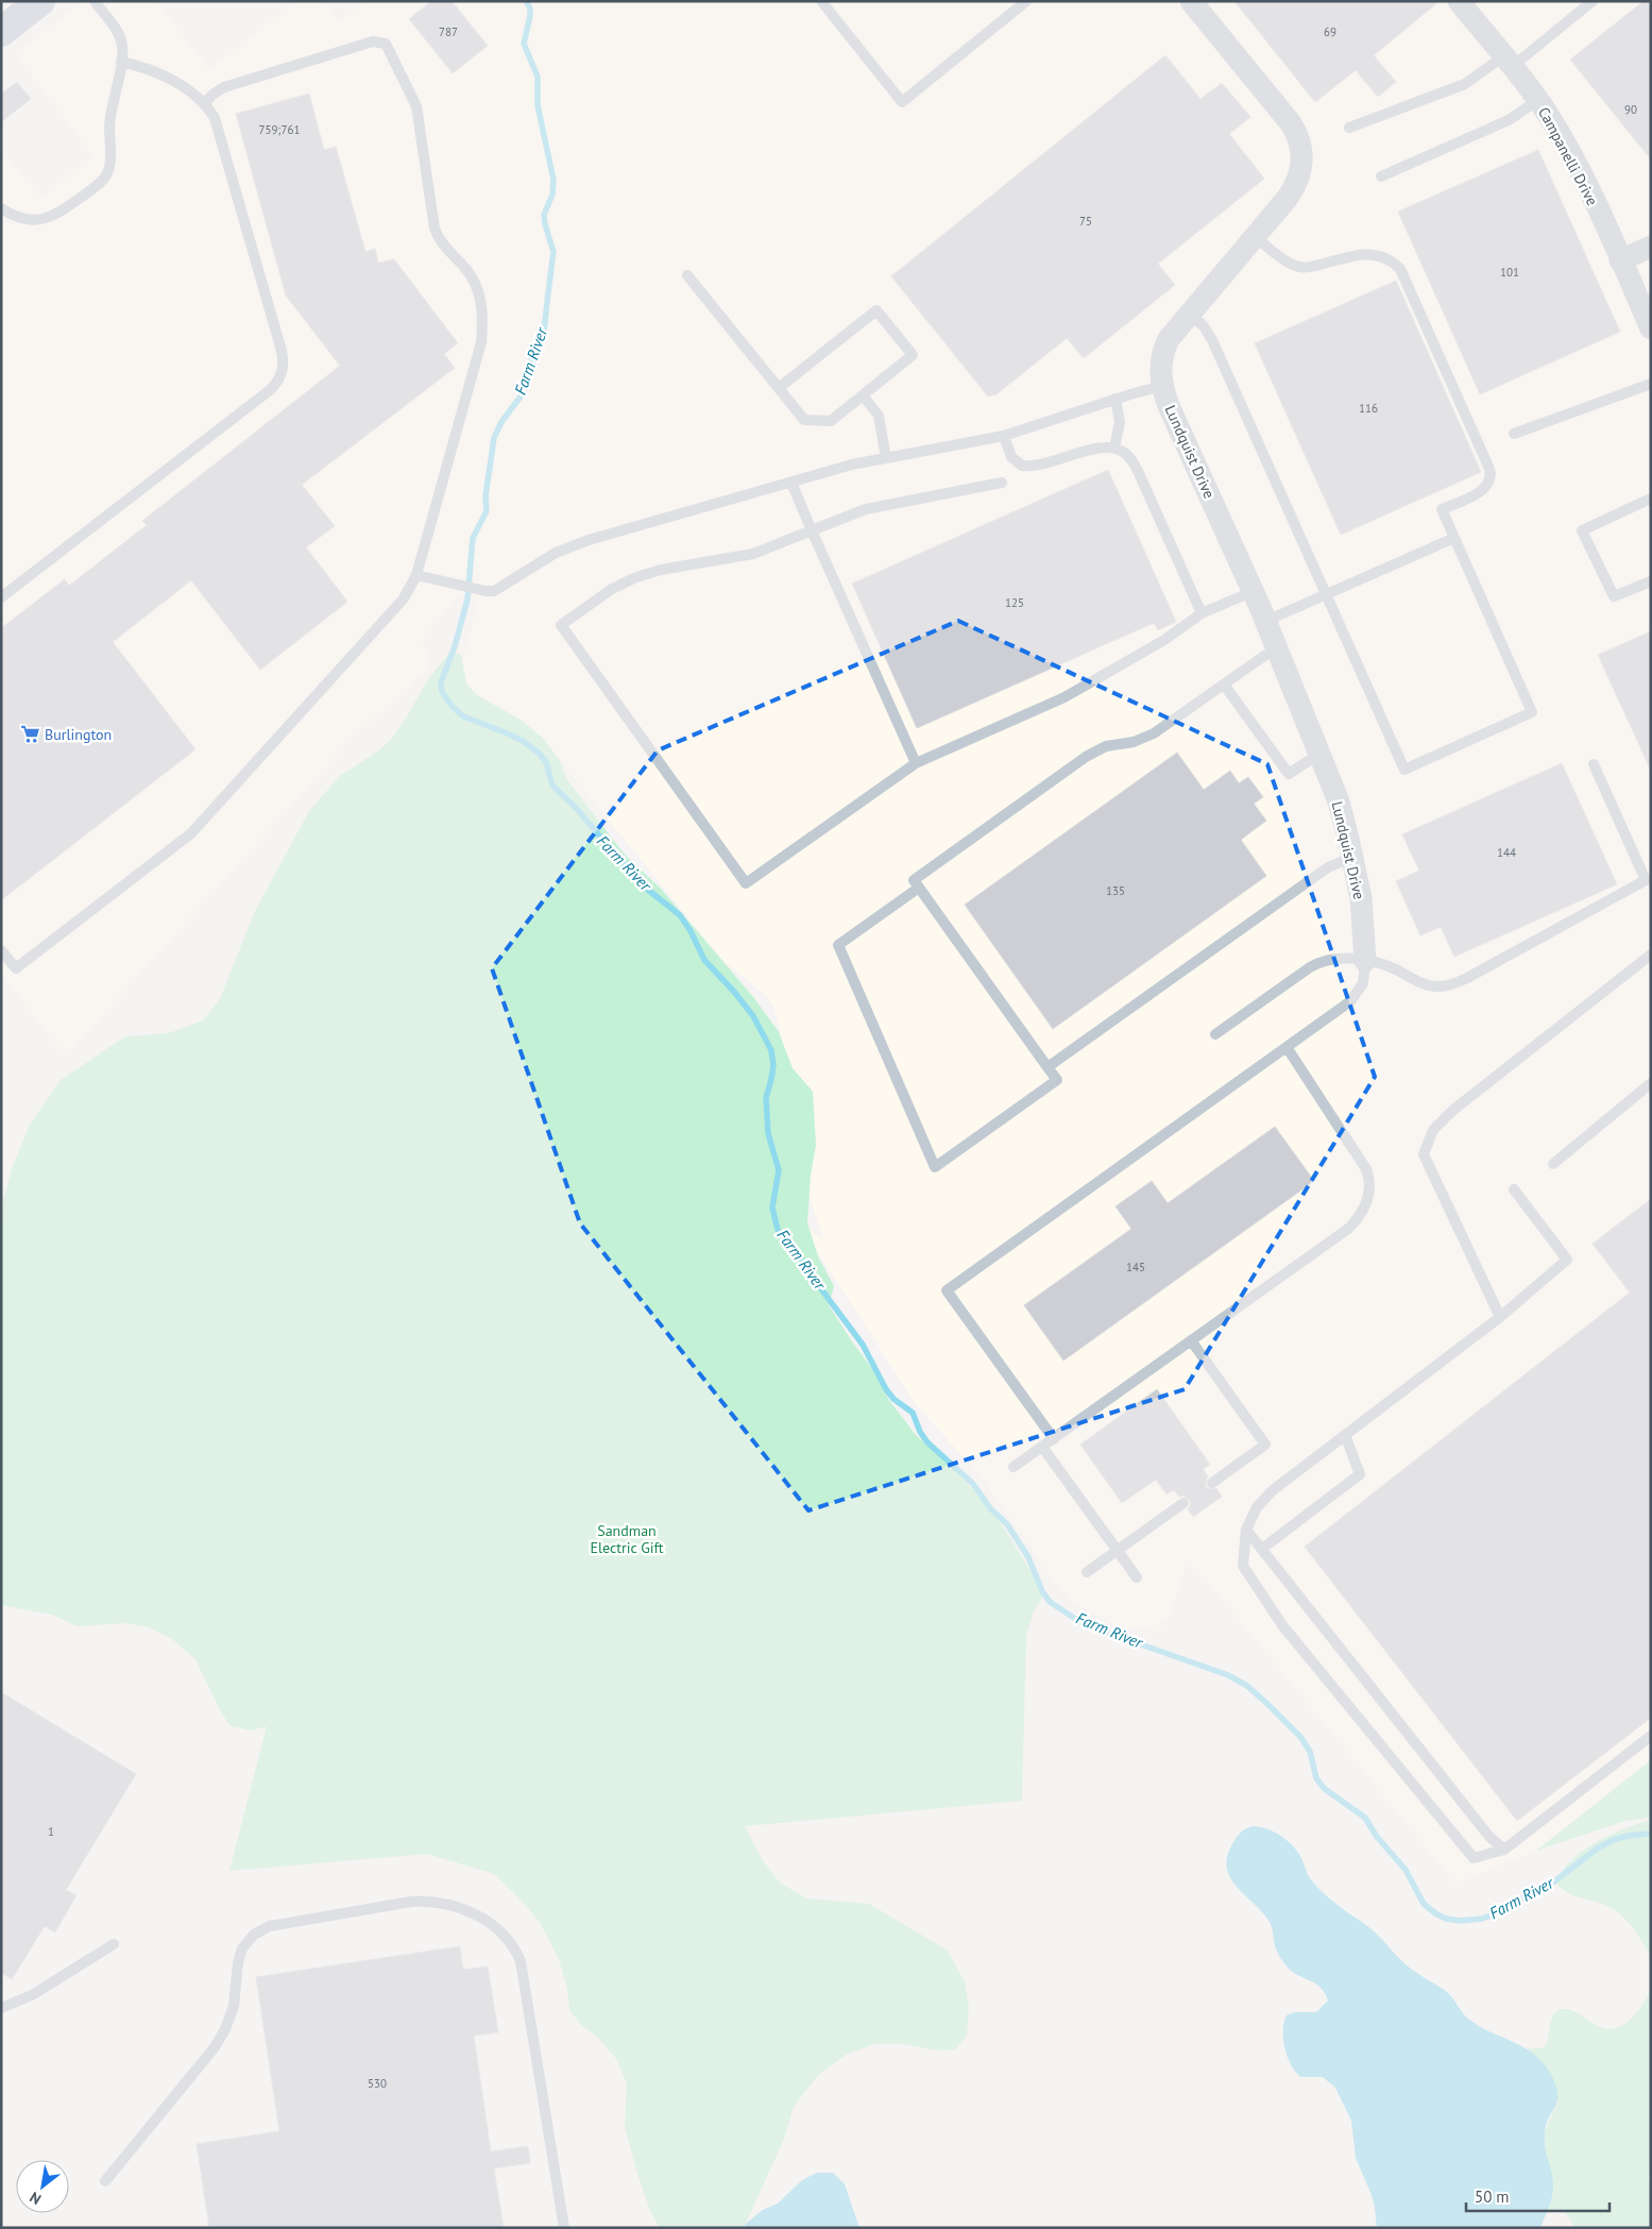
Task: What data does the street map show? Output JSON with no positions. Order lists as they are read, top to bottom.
{
  "streets": {
    "street": ["Campanelli Drive", "Lundquist Drive"]
  },
  "water": ["Farm River"],
  "parks": ["Sandman Electric Gift"],
  "places": {
    "supermarket": ["Burlington"]
  },
  "house_numbers": [
    "787",
    "69",
    "90",
    "759;761",
    "75",
    "101",
    "116",
    "125",
    "144",
    "135",
    "145",
    "1",
    "530"
  ],
  "scale_bar": "50 m",
  "north": "bottom left"
}
